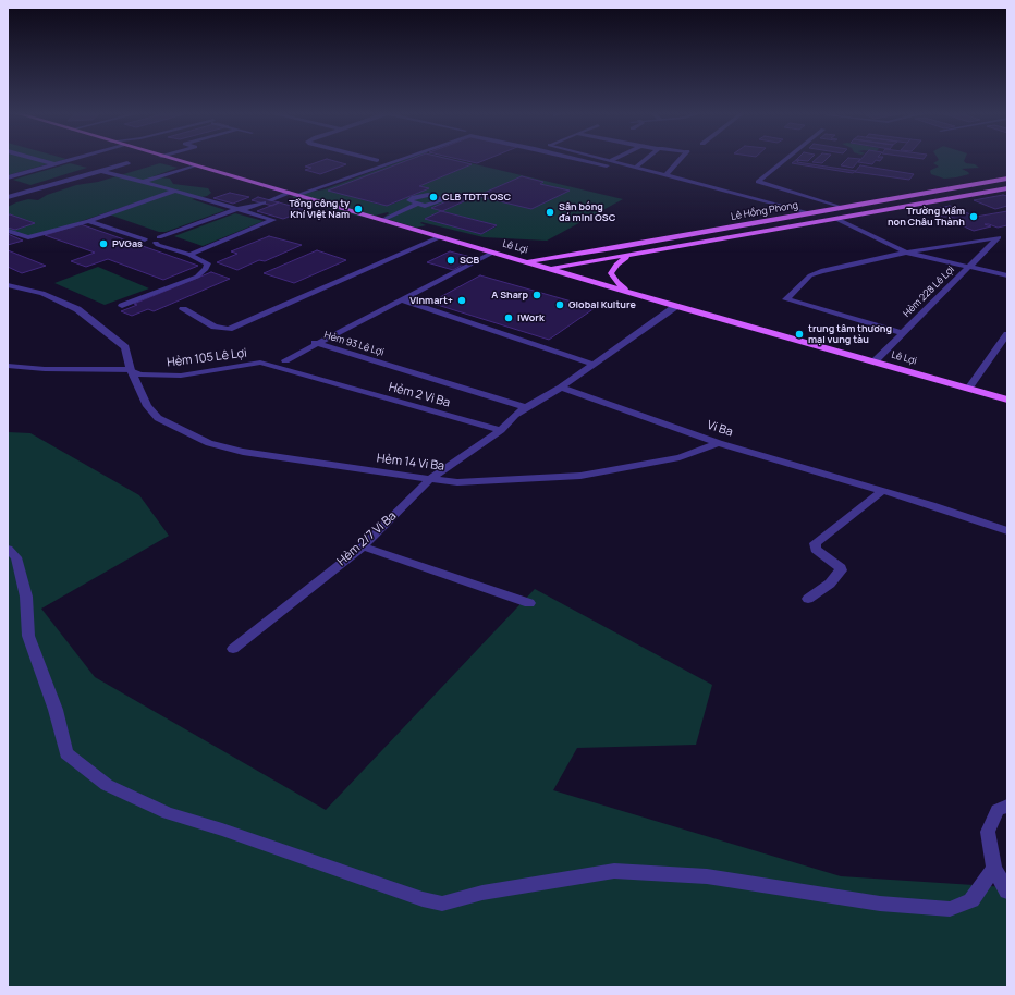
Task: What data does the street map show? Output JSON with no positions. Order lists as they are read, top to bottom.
{
  "streets": {
    "main road": ["Lê Hồng Phong", "Lê Lợi"],
    "street": [
      "Hẻm 228 Lê Lợi",
      "Hẻm 93 Lê Lợi",
      "Hẻm 105 Lê Lợi",
      "Hẻm 2 Vi Ba",
      "Vi Ba",
      "Hẻm 14 Vi Ba",
      "Hẻm 2/7 Vi Ba"
    ]
  },
  "crossings": [
    ["Lê Hồng Phong", "Lê Lợi"],
    ["Lê Lợi", "Hẻm 228 Lê Lợi"],
    ["Lê Lợi", "Hẻm 93 Lê Lợi"],
    ["Hẻm 105 Lê Lợi", "Hẻm 2 Vi Ba"],
    ["Hẻm 105 Lê Lợi", "Hẻm 14 Vi Ba"],
    ["Hẻm 2 Vi Ba", "Hẻm 2/7 Vi Ba"],
    ["Vi Ba", "Hẻm 14 Vi Ba"],
    ["Hẻm 14 Vi Ba", "Hẻm 2/7 Vi Ba"]
  ],
  "places": [
    "CLB TDTT OSC",
    "Tổng công ty Khí Việt Nam",
    "Sân bóng đá mini OSC",
    "Trường Mầm non Châu Thành",
    "PVGas",
    "SCB",
    "A Sharp",
    "Vinmart+",
    "Global Kulture",
    "iWork",
    "trung tâm thương mại vung tàu"
  ]
}
